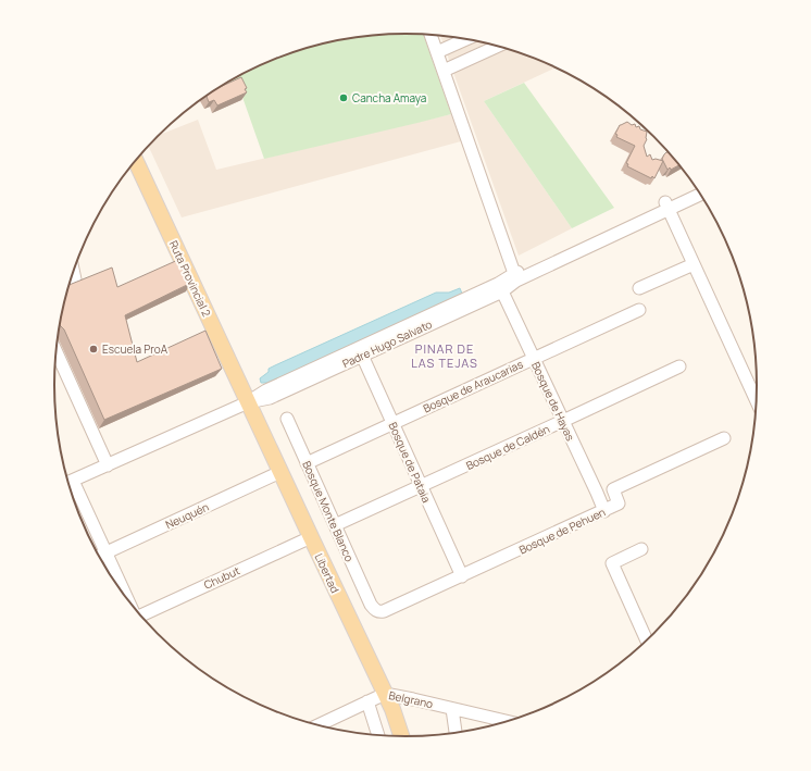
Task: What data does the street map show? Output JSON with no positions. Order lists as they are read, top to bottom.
{
  "streets": {
    "main road": ["Ruta Provincial 2", "Libertad"],
    "street": [
      "Padre Hugo Salvato",
      "Bosque de Araucarias",
      "Bosque de Hayas",
      "Bosque de Caldén",
      "Bosque de Pataia",
      "Bosque Monte Blanco",
      "Neuquén",
      "Bosque de Pehuen",
      "Chubut",
      "Belgrano"
    ]
  },
  "crossings": [
    ["Ruta Provincial 2", "Padre Hugo Salvato"],
    ["Ruta Provincial 2", "Libertad"],
    ["Padre Hugo Salvato", "Bosque de Hayas"],
    ["Padre Hugo Salvato", "Bosque de Pataia"],
    ["Padre Hugo Salvato", "Libertad"],
    ["Bosque de Araucarias", "Bosque de Hayas"],
    ["Bosque de Araucarias", "Bosque de Pataia"],
    ["Bosque de Araucarias", "Bosque Monte Blanco"],
    ["Bosque de Hayas", "Bosque de Caldén"],
    ["Bosque de Hayas", "Bosque de Pehuen"],
    ["Bosque de Caldén", "Bosque de Pataia"],
    ["Bosque de Caldén", "Bosque Monte Blanco"],
    ["Bosque de Pataia", "Bosque de Pehuen"],
    ["Bosque Monte Blanco", "Bosque de Pehuen"],
    ["Neuquén", "Libertad"],
    ["Libertad", "Chubut"],
    ["Libertad", "Belgrano"]
  ],
  "districts": ["PINAR DE LAS TEJAS"],
  "places": ["Cancha Amaya", "Escuela ProA"]
}
